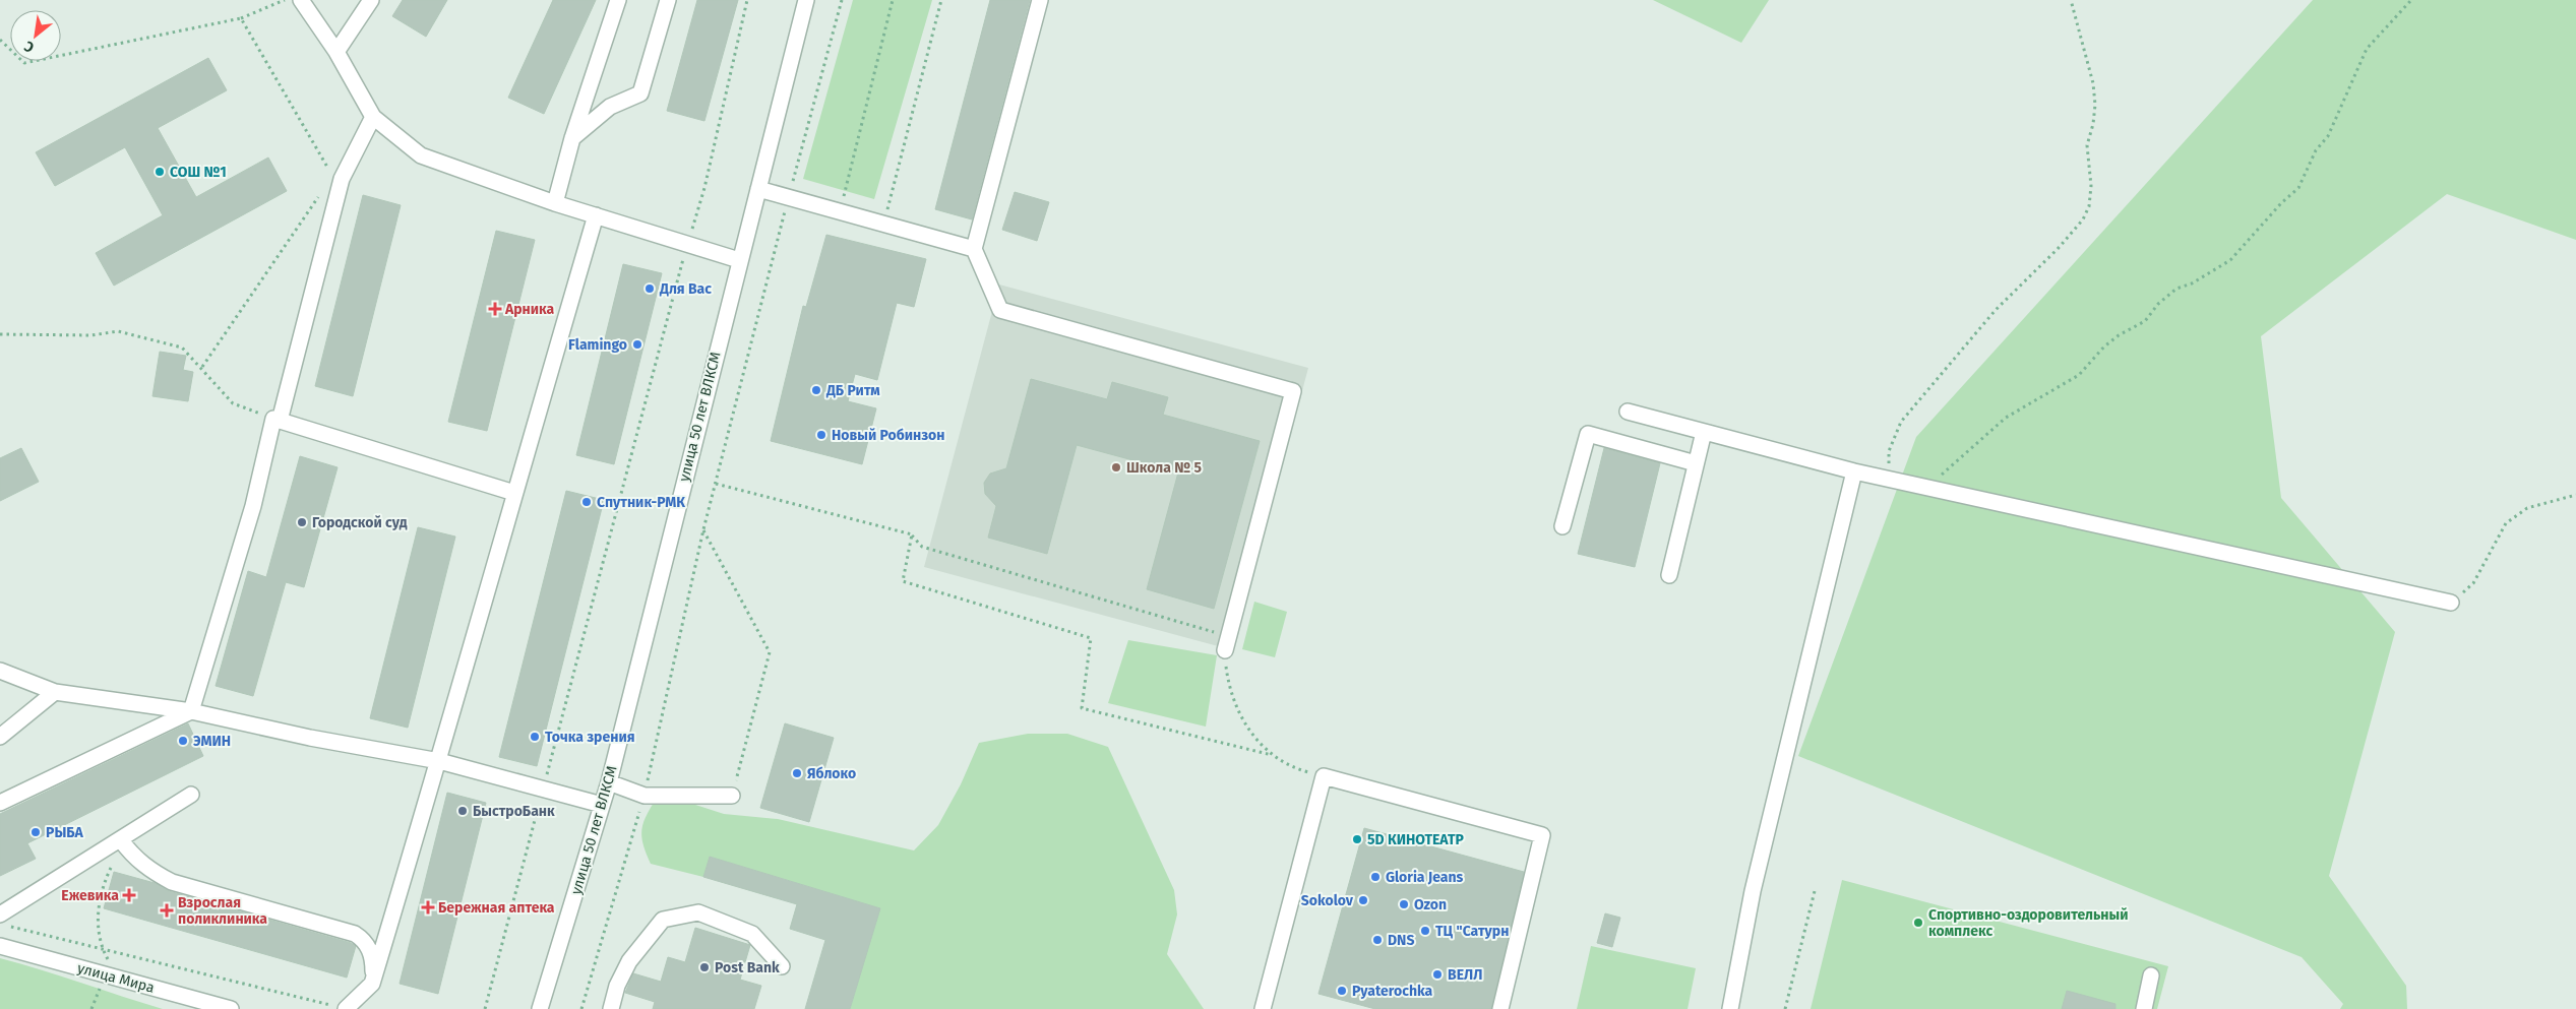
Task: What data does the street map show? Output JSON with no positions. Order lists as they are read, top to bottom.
{
  "streets": {
    "street": ["улица 50 лет ВЛКСМ", "улица Мира"]
  },
  "places": {
    "other": [
      "СОШ №1",
      "Для Вас",
      "Flamingo",
      "ДБ Ритм",
      "Новый Робинзон",
      "Школа № 5",
      "Спутник-РМК",
      "Городской суд",
      "Точка зрения",
      "ЭМИН",
      "Яблоко",
      "БыстроБанк",
      "РЫБА",
      "5D КИНОТЕАТР",
      "Gloria Jeans",
      "Sokolov",
      "Ozon",
      "Спортивно-оздоровительный комплекс",
      "ТЦ \"Сатурн",
      "DNS",
      "Post Bank",
      "ВЕЛЛ",
      "Pyaterochka"
    ],
    "health": [
      "Арника",
      "Ежевика",
      "Бережная аптека",
      "Взрослая поликлиника"
    ]
  },
  "north": "bottom left"
}
